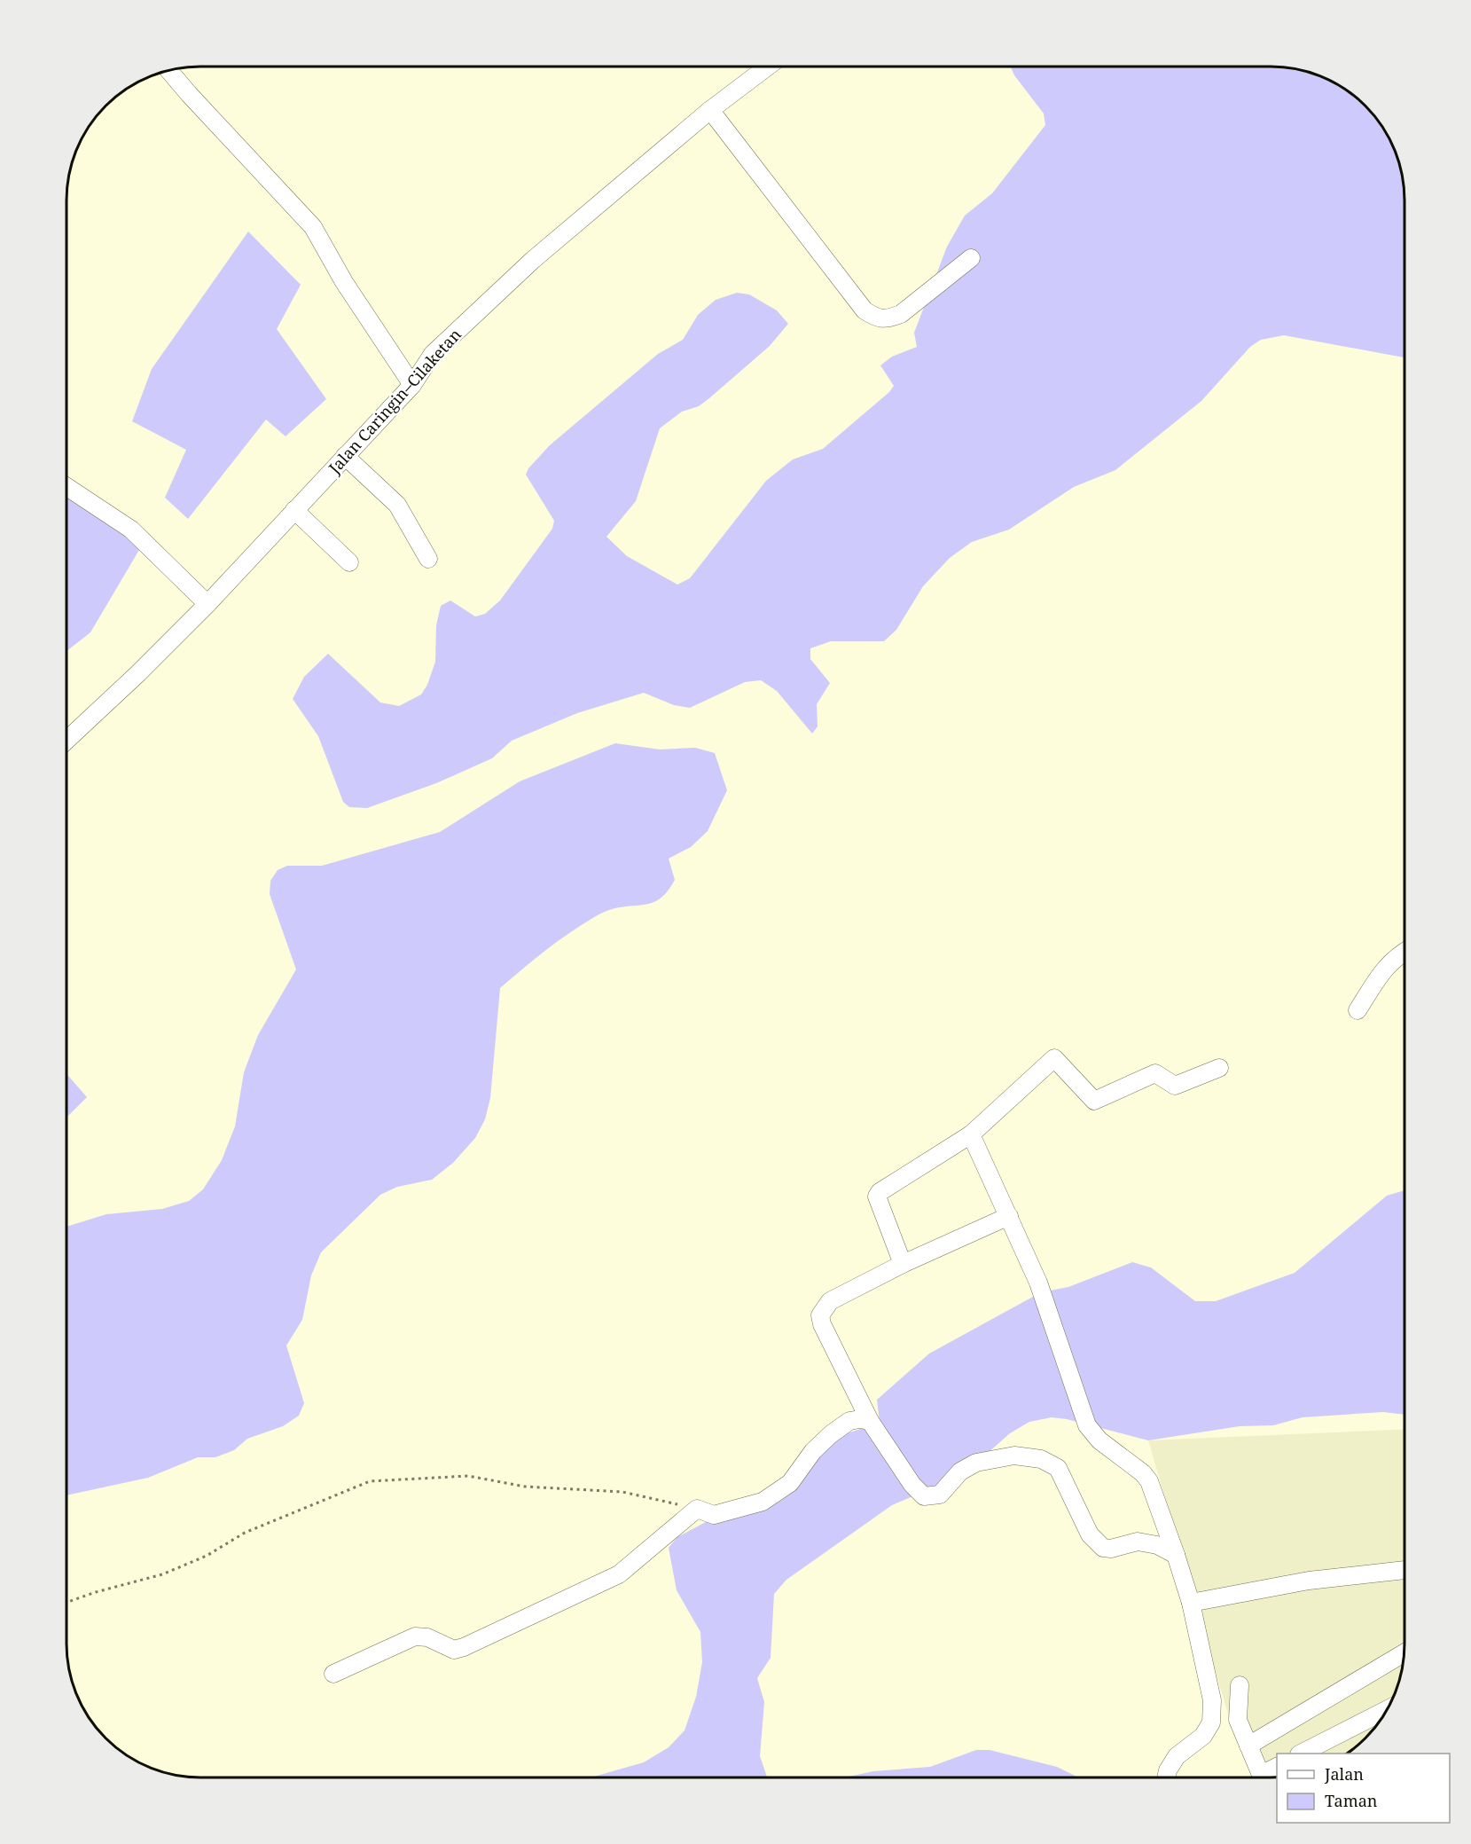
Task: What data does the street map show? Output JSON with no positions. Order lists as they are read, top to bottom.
{
  "streets": {
    "street": ["Jalan Caringin–Cilaketan"]
  },
  "legend": ["Jalan", "Taman"]
}
